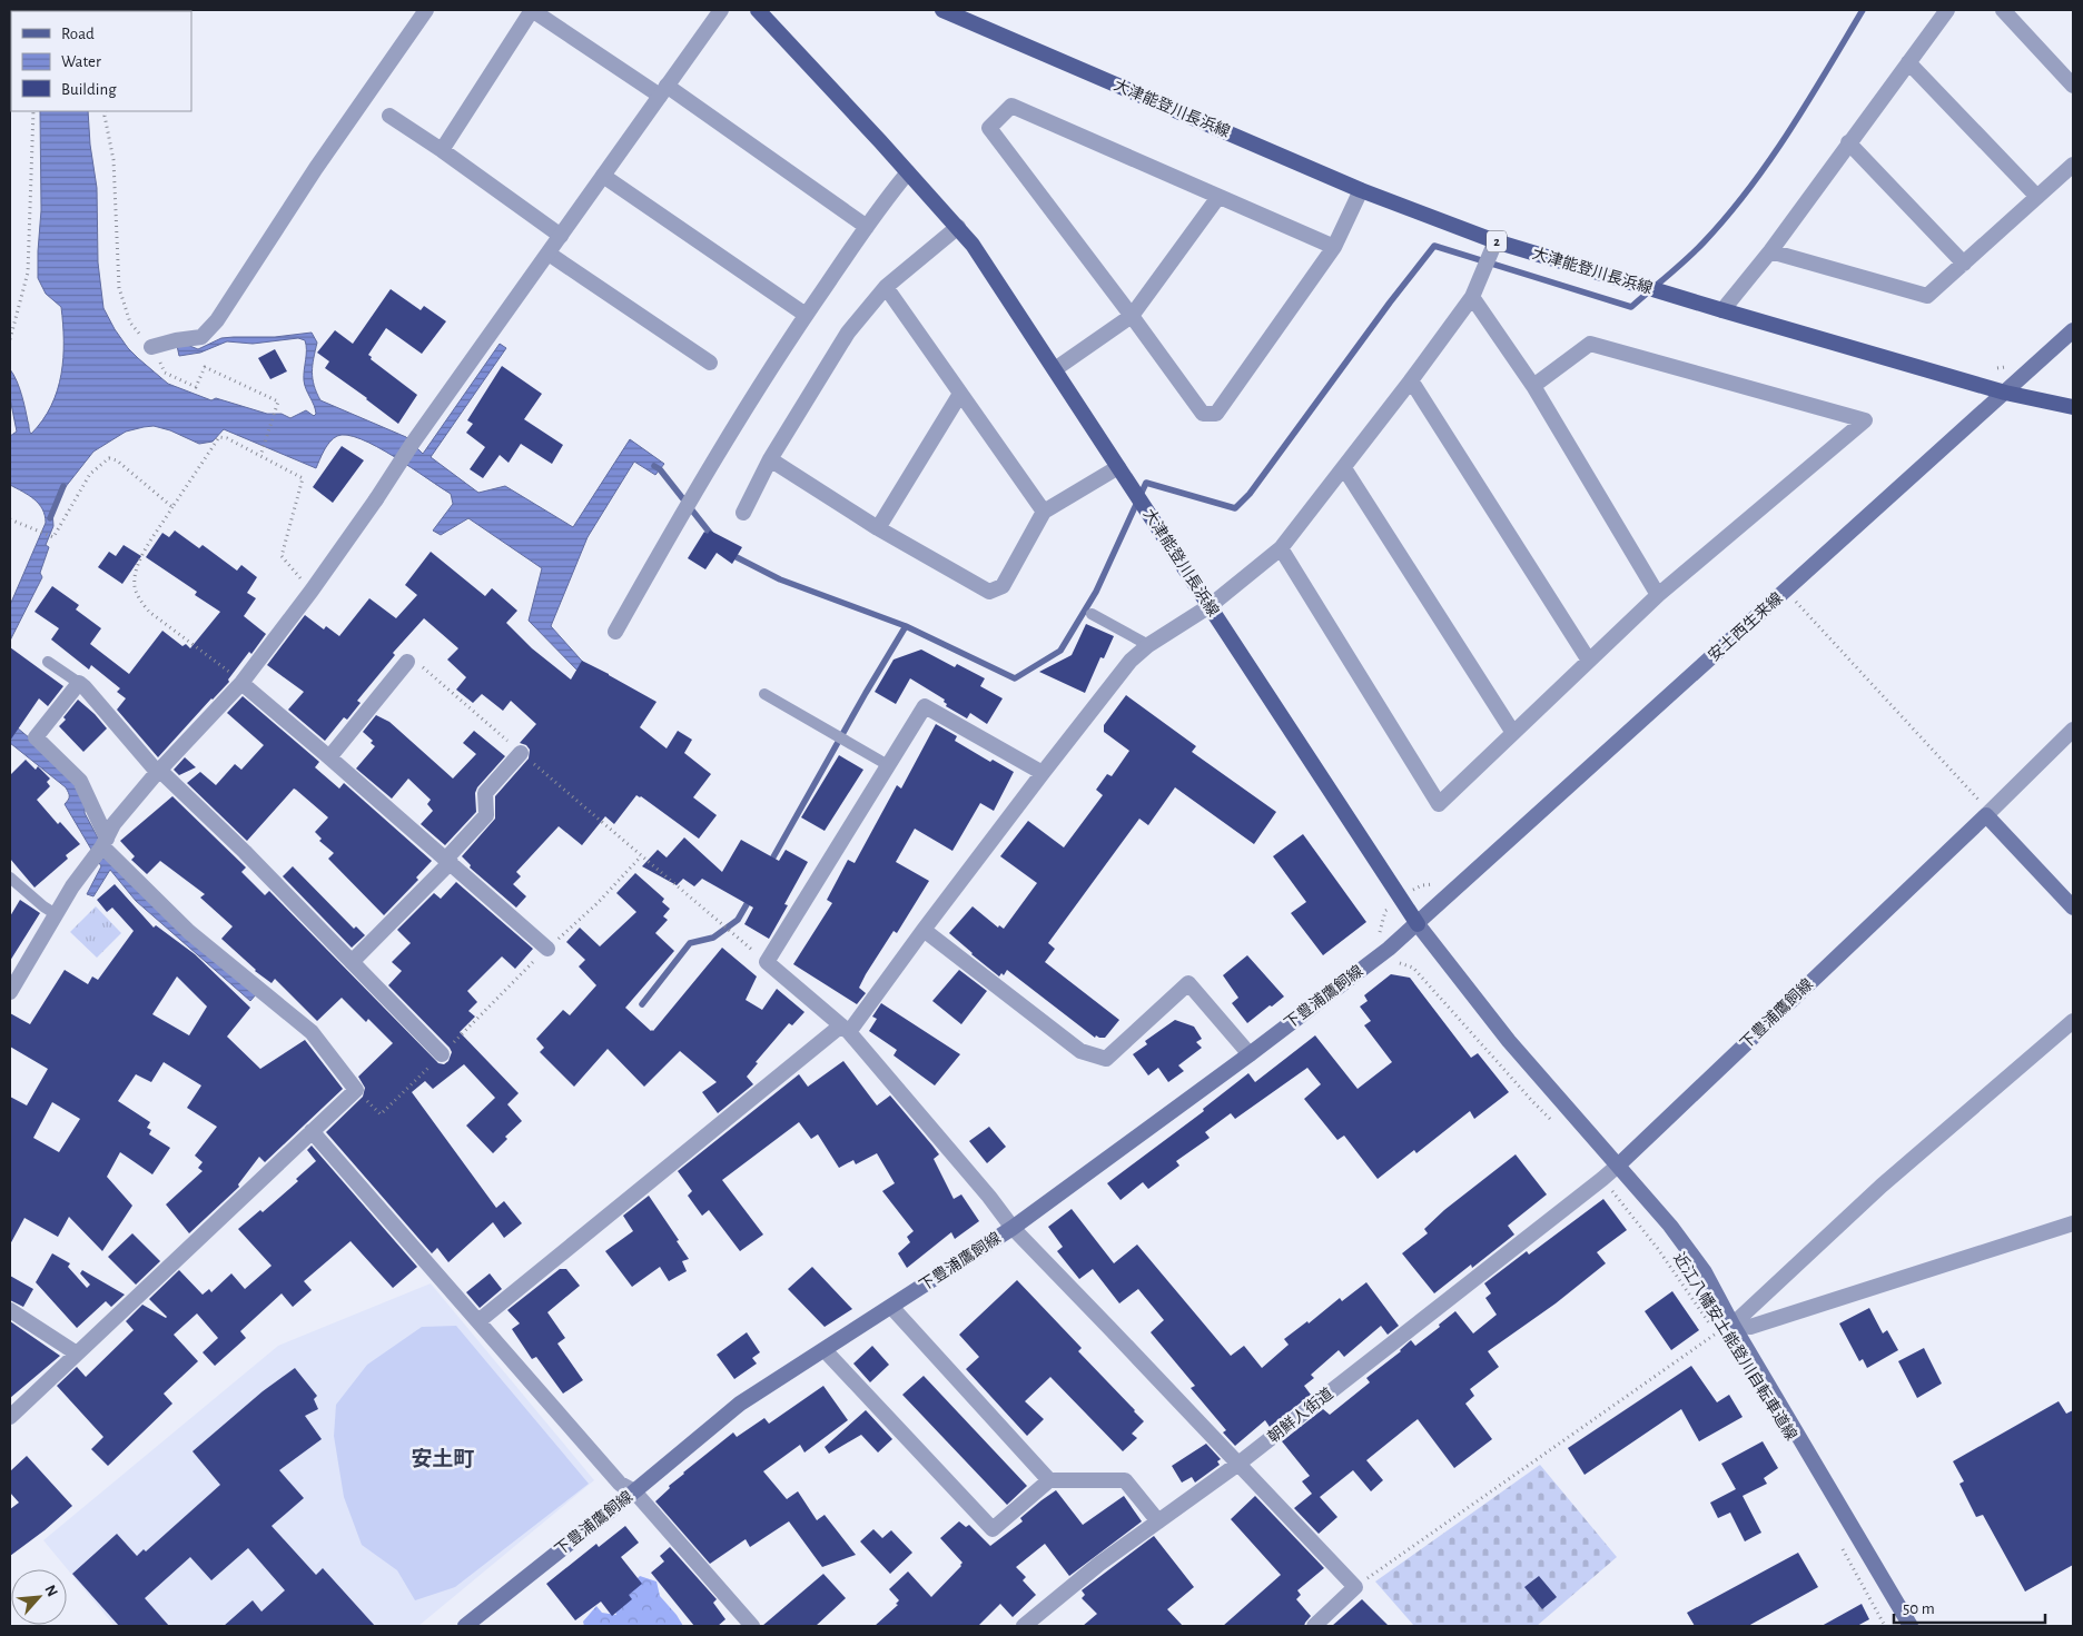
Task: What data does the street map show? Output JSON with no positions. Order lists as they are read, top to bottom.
{
  "streets": {
    "main road": [
      "大津能登川長浜線",
      "2",
      "安土西生来線",
      "下豊浦鷹飼線"
    ],
    "street": ["朝鮮人街道"],
    "path": ["近江八幡安土能登川自転車道線"]
  },
  "crossings": [
    ["大津能登川長浜線", "安土西生来線"],
    ["大津能登川長浜線", "下豊浦鷹飼線"],
    ["安土西生来線", "下豊浦鷹飼線"],
    ["下豊浦鷹飼線", "朝鮮人街道"],
    ["近江八幡安土能登川自転車道線", "朝鮮人街道"]
  ],
  "districts": ["安土町"],
  "legend": ["Road", "Water", "Building"],
  "scale_bar": "50 m",
  "north": "top right"
}
